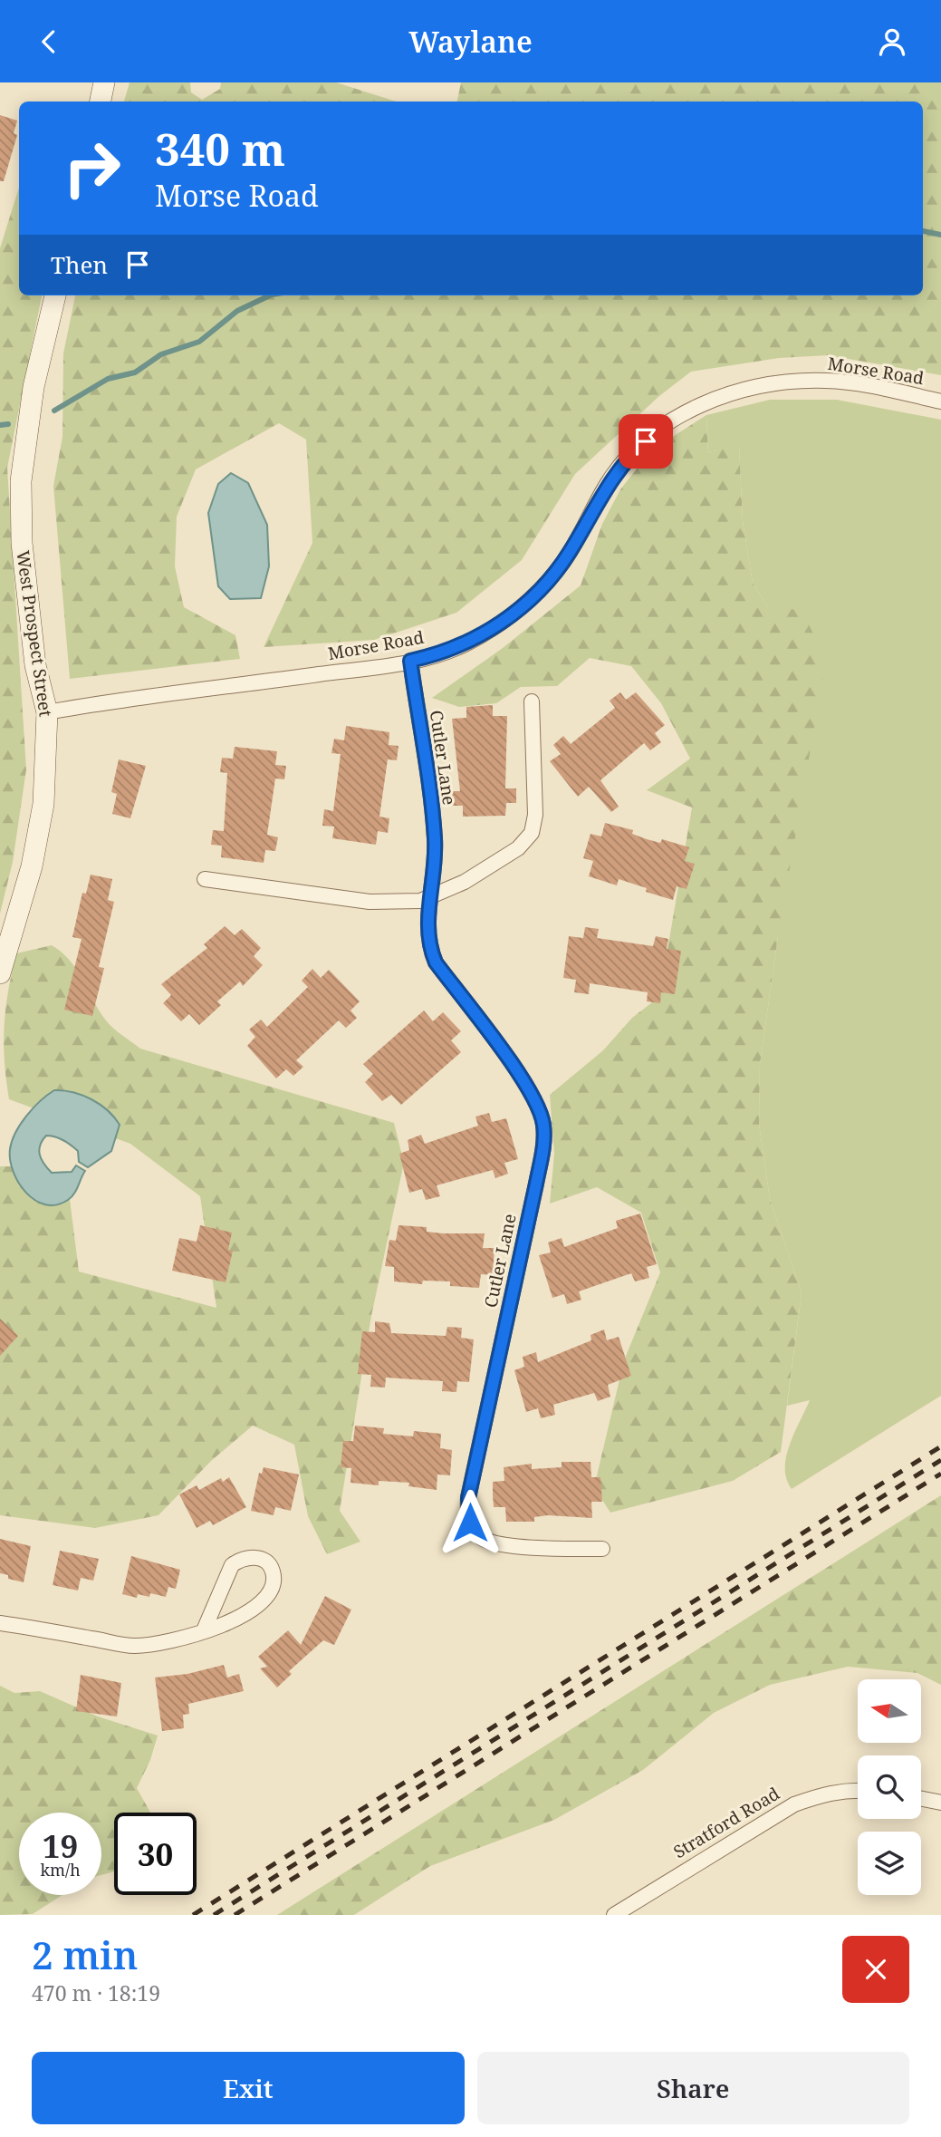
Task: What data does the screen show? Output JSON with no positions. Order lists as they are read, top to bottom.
{
  "streets": {
    "street": [
      "Morse Road",
      "West Prospect Street",
      "Cutler Lane",
      "Stratford Road"
    ]
  },
  "crossings": [
    ["Morse Road", "West Prospect Street"],
    ["Morse Road", "Cutler Lane"]
  ],
  "north": "left",
  "page": {
    "header": "Waylane",
    "turn": ["340 m", "Morse Road"],
    "then": "Then",
    "speed": "19 km/h",
    "limit": "30",
    "heading": ["2 min", "470 m · 18:19"],
    "buttons": ["Exit", "Share"]
  }
}
